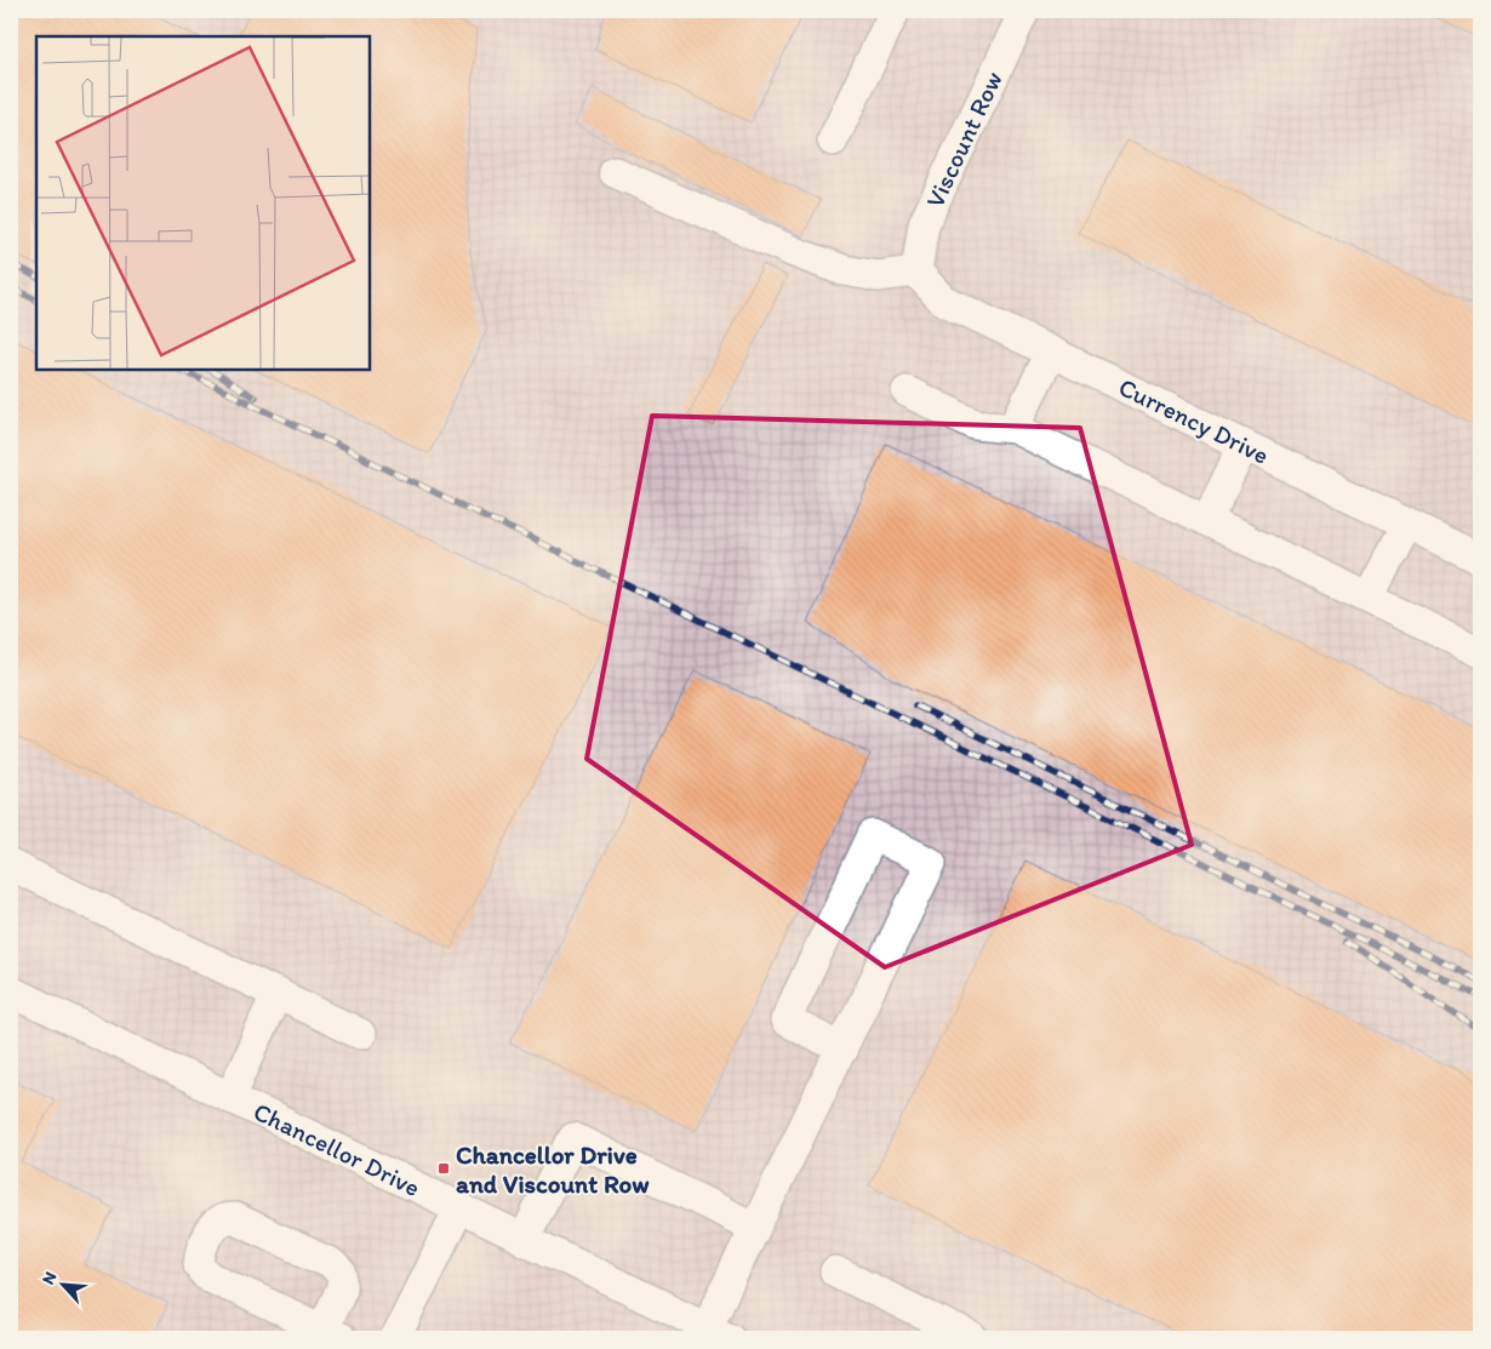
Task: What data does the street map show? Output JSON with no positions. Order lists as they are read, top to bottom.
{
  "streets": {
    "street": ["Viscount Row", "Currency Drive", "Chancellor Drive"]
  },
  "crossings": [
    ["Viscount Row", "Currency Drive"]
  ],
  "places": {
    "transit": ["Chancellor Drive and Viscount Row"]
  },
  "north": "top left"
}
